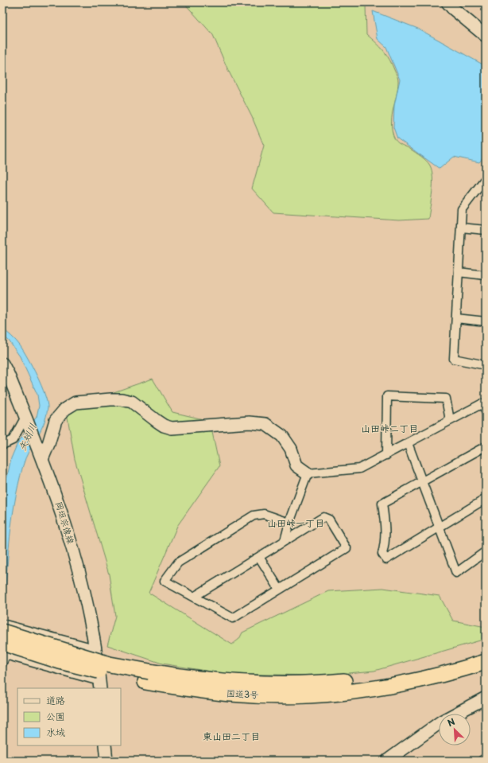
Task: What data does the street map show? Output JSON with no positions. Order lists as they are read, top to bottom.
{
  "streets": {
    "highway": ["国道3号"],
    "street": ["岡垣宗像線"]
  },
  "districts": ["山田峠二丁目", "山田峠一丁目", "東山田二丁目"],
  "water": ["矢矧川"],
  "legend": ["道路", "公園", "水域"],
  "north": "top left"
}
